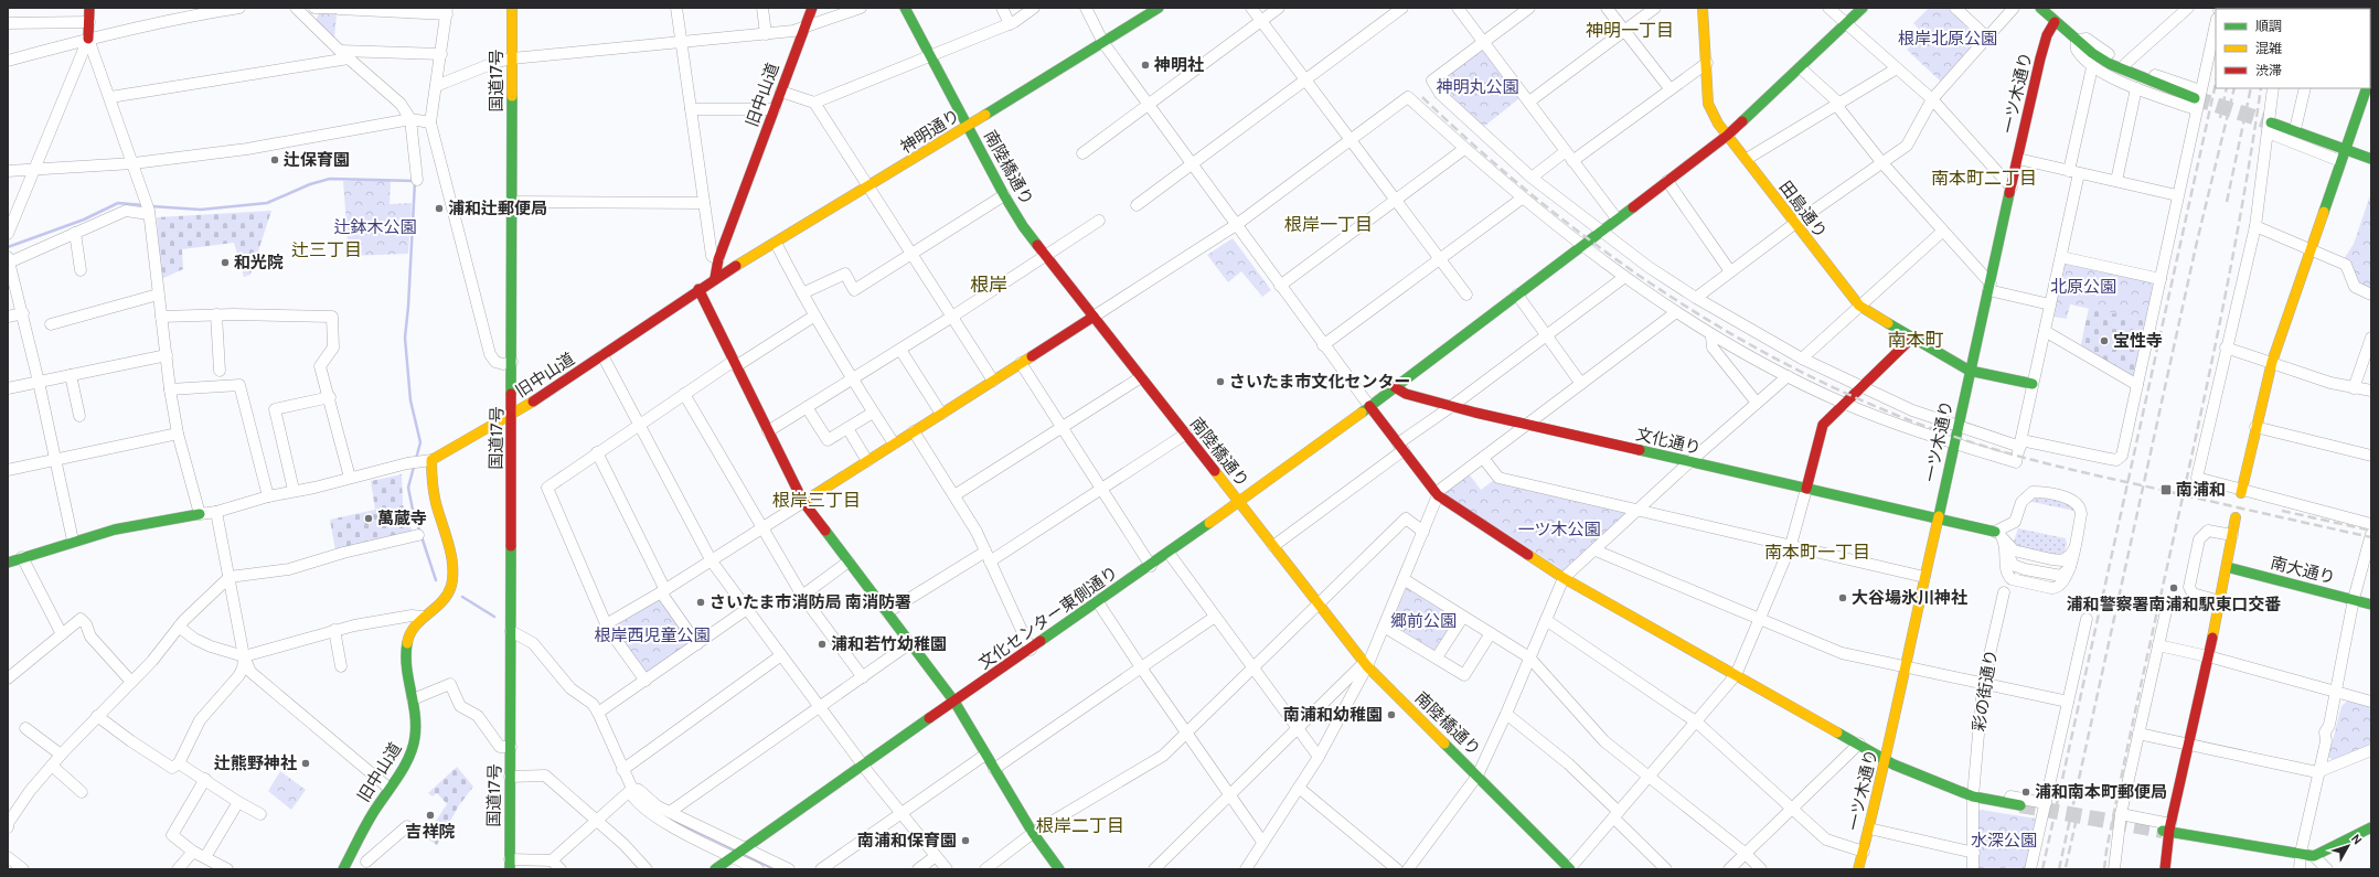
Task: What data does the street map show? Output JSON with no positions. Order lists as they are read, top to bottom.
{
  "streets": {
    "main road": [
      "国道17号",
      "一ツ木通り",
      "旧中山道",
      "神明通り",
      "南陸橋通り",
      "田島通り",
      "文化通り",
      "南大通り",
      "文化センター東側通り"
    ],
    "street": ["彩の街通り"]
  },
  "crossings": [
    ["国道17号", "旧中山道"],
    ["一ツ木通り", "田島通り"],
    ["一ツ木通り", "文化通り"],
    ["旧中山道", "神明通り"],
    ["神明通り", "南陸橋通り"],
    ["南陸橋通り", "文化センター東側通り"],
    ["田島通り", "文化センター東側通り"],
    ["文化通り", "文化センター東側通り"]
  ],
  "districts": [
    "神明一丁目",
    "南本町二丁目",
    "根岸一丁目",
    "辻三丁目",
    "根岸",
    "南本町",
    "根岸三丁目",
    "南本町一丁目",
    "根岸二丁目"
  ],
  "parks": [
    "根岸北原公園",
    "神明丸公園",
    "辻鉢木公園",
    "北原公園",
    "一ツ木公園",
    "郷前公園",
    "根岸西児童公園",
    "水深公園"
  ],
  "places": {
    "other": [
      "神明社",
      "辻保育園",
      "浦和辻郵便局",
      "和光院",
      "宝性寺",
      "さいたま市文化センター",
      "萬蔵寺",
      "浦和警察署南浦和駅東口交番",
      "大谷場氷川神社",
      "さいたま市消防局 南消防署",
      "浦和若竹幼稚園",
      "南浦和幼稚園",
      "辻熊野神社",
      "浦和南本町郵便局",
      "吉祥院",
      "南浦和保育園"
    ],
    "transit": ["南浦和"]
  },
  "legend": ["順調", "混雑", "渋滞"],
  "north": "top right"
}
